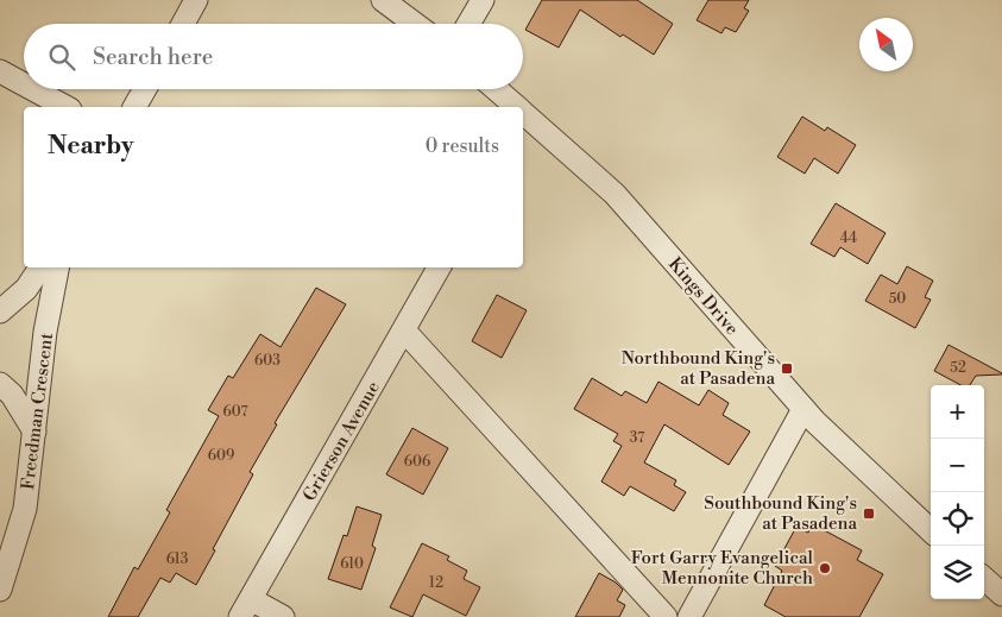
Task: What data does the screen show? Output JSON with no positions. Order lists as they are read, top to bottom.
{
  "streets": {
    "street": ["Kings Drive", "Freedman Crescent", "Grierson Avenue"]
  },
  "places": {
    "transit": ["Northbound King's at Pasadena", "Southbound King's at Pasadena"],
    "other": ["Fort Garry Evangelical Mennonite Church"]
  },
  "house_numbers": [
    "44",
    "50",
    "603",
    "52",
    "607",
    "37",
    "609",
    "606",
    "613",
    "610",
    "12"
  ],
  "north": "top left",
  "page": {
    "search": "Search here",
    "heading": ["Nearby", "0 results"],
    "map_buttons": ["+", "−"]
  }
}
